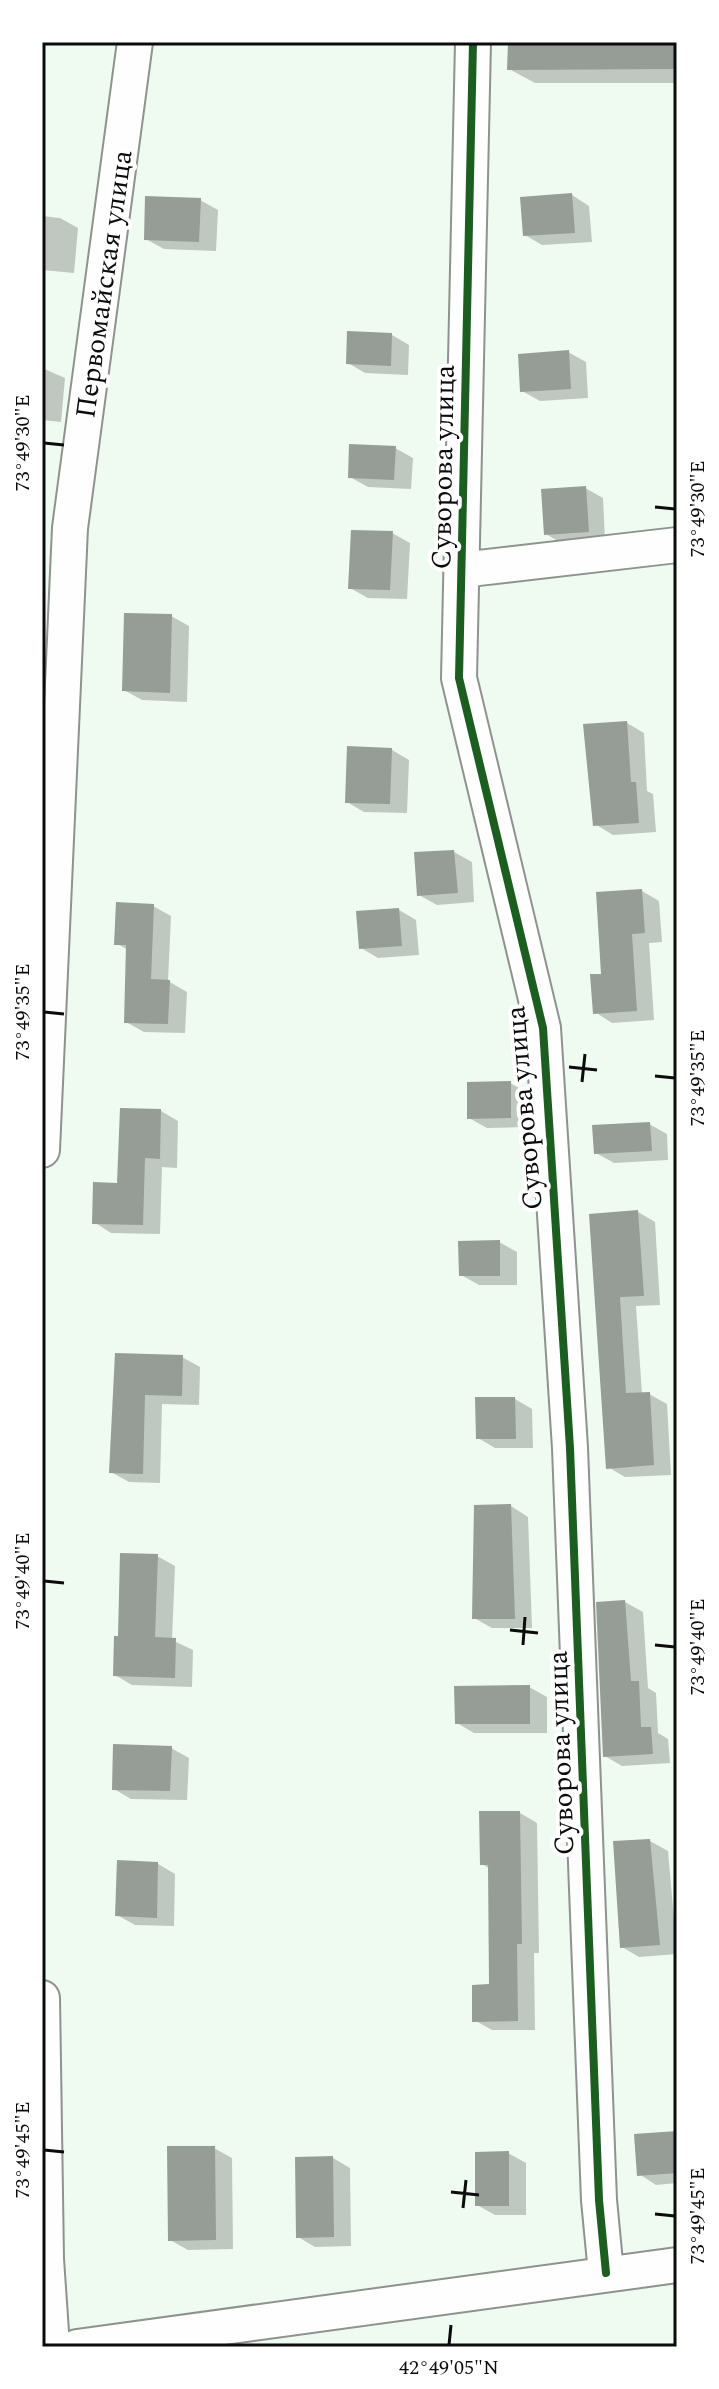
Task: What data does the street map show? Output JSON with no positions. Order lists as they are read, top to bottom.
{
  "streets": {
    "street": ["Первомайская улица", "Суворова улица"]
  },
  "coordinates": [
    "73°49'30\"E",
    "73°49'35\"E",
    "73°49'40\"E",
    "73°49'45\"E",
    "42°49'05\"N"
  ]
}
